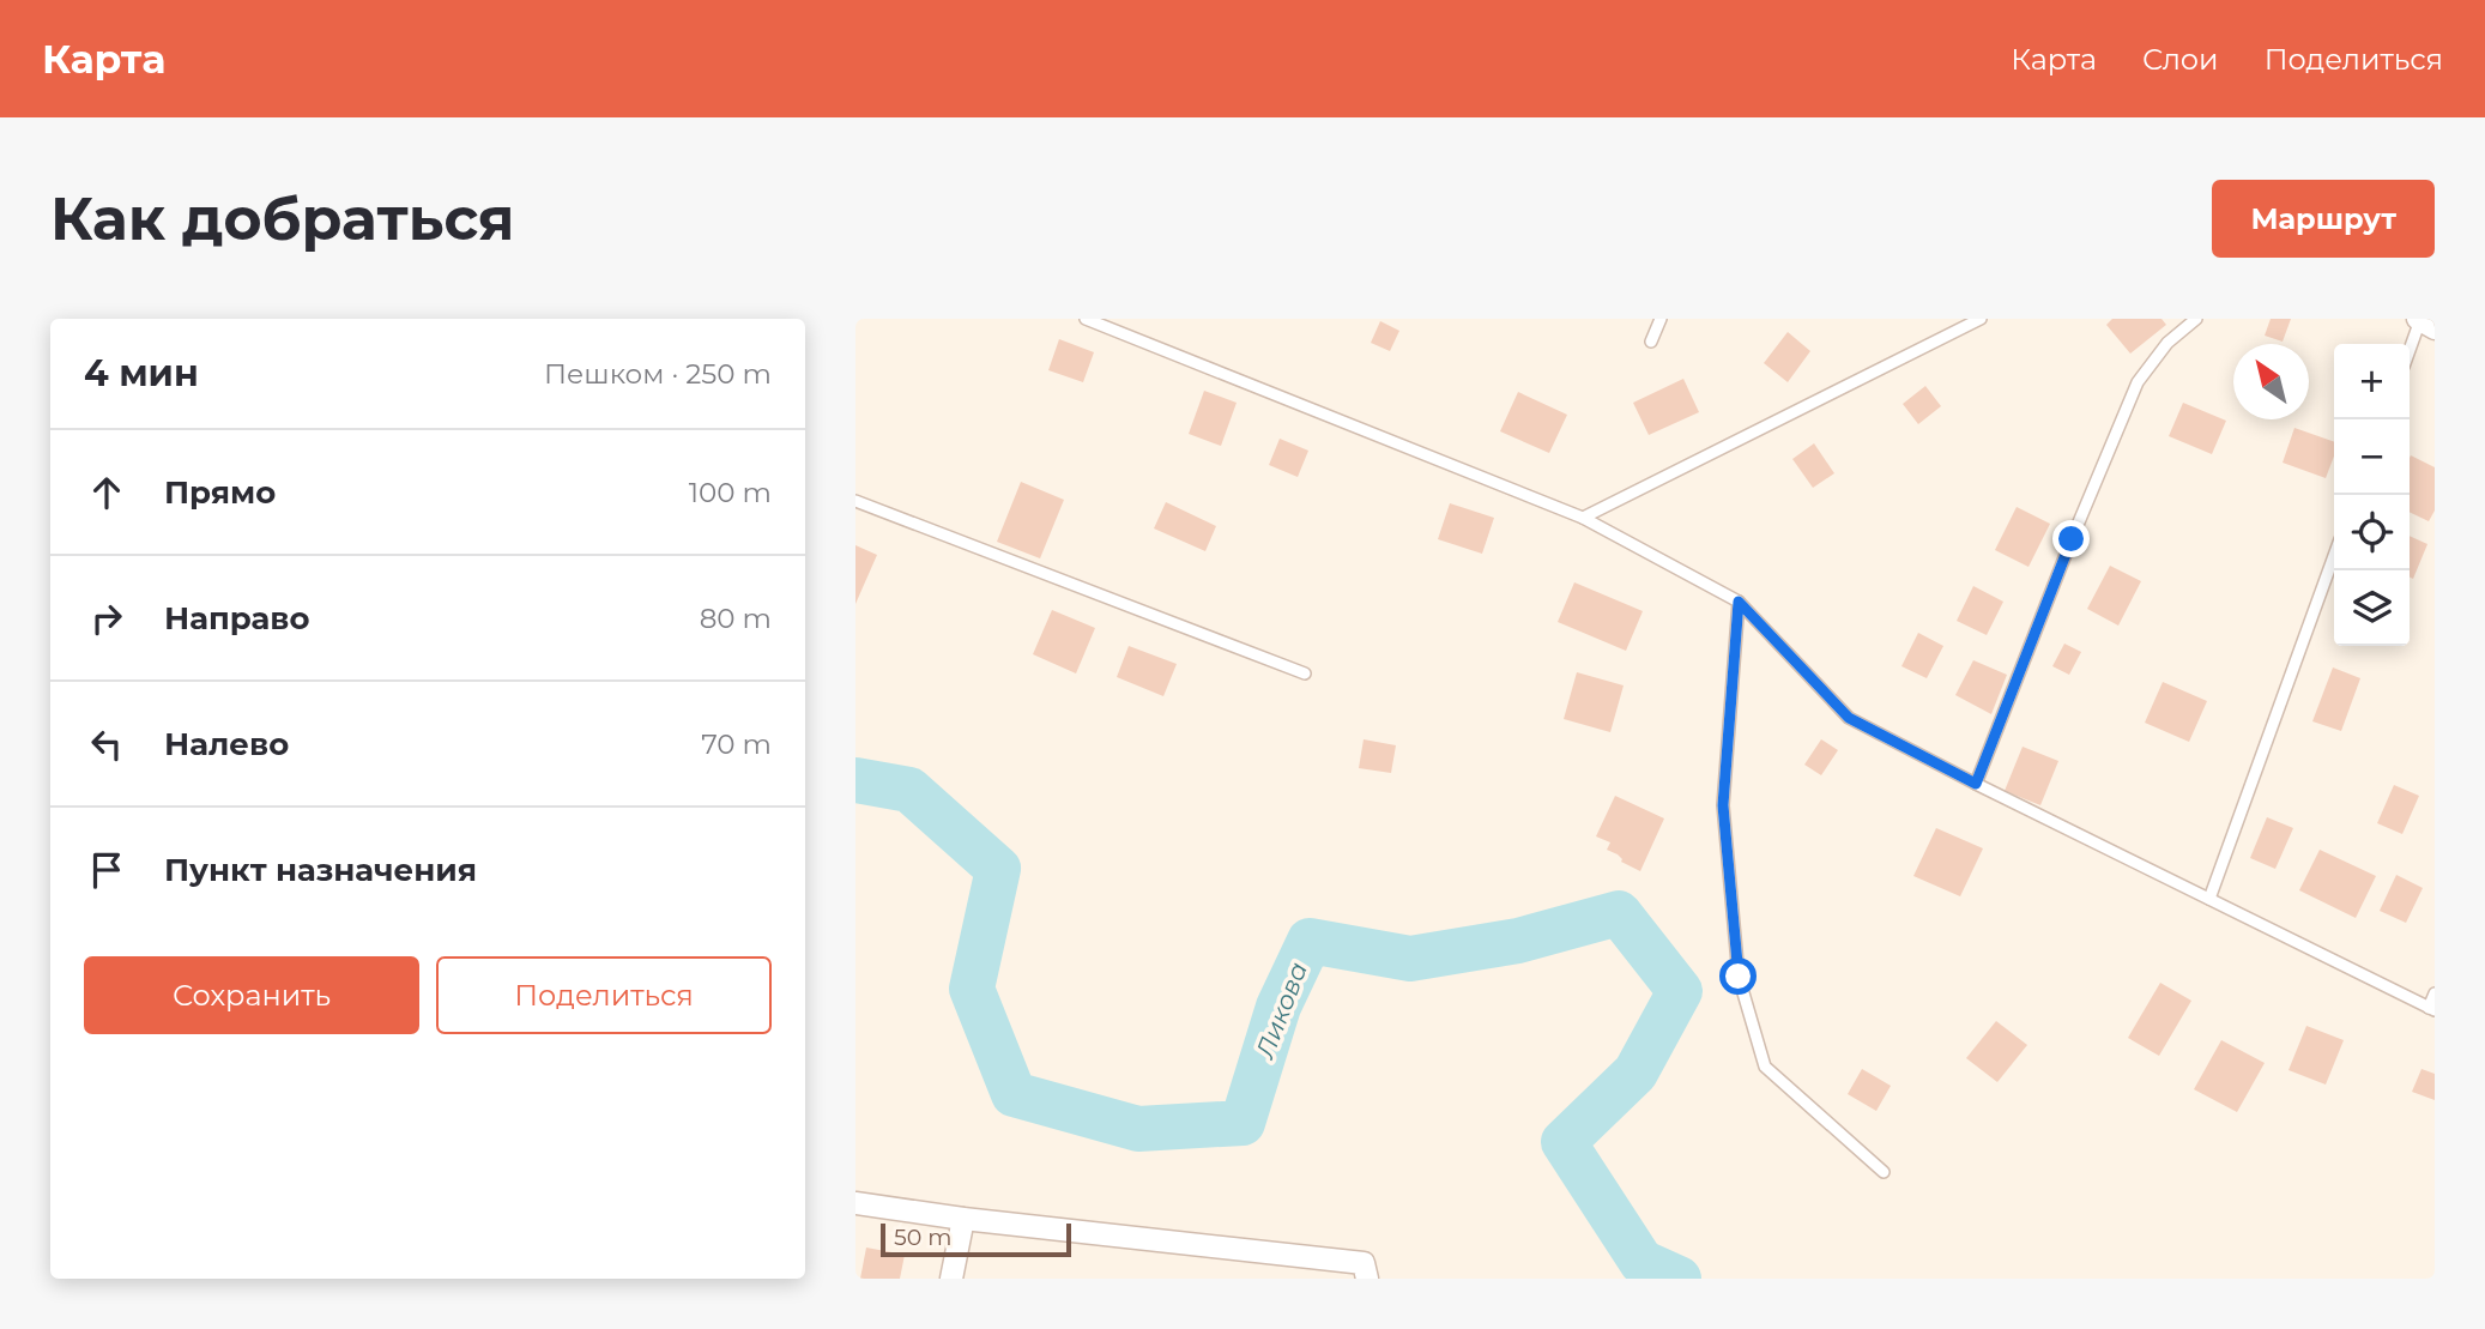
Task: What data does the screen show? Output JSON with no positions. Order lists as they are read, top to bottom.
{
  "water": ["Ликова"],
  "scale_bar": "50 m",
  "north": "top left",
  "page": {
    "header": "Карта",
    "nav": ["Карта", "Слои", "Поделиться"],
    "buttons": [
      "Маршрут",
      ["Сохранить", "Поделиться"]
    ],
    "title": "Как добраться",
    "heading": ["4 мин", "Пешком · 250 m"],
    "map_buttons": ["+", "−"],
    "list": [
      ["Прямо", "100 m"],
      ["Направо", "80 m"],
      ["Налево", "70 m"],
      "Пункт назначения"
    ],
    "scale": "50 m"
  }
}
